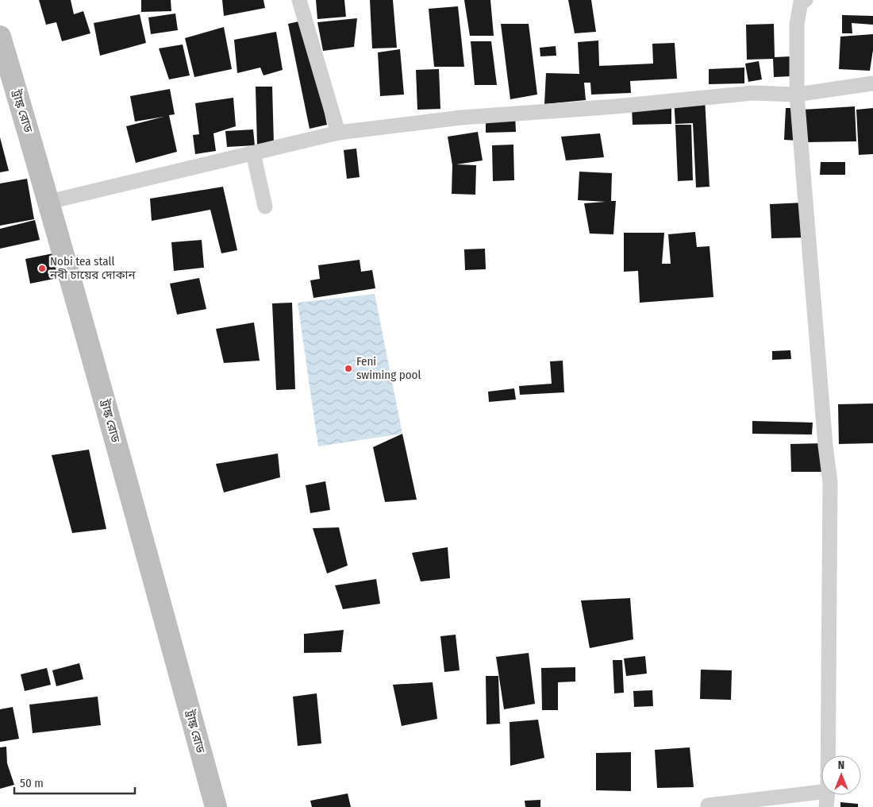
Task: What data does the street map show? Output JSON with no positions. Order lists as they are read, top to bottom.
{
  "streets": {
    "main road": ["ট্রাঙ্ক রোড"]
  },
  "places": ["Nobi tea stall নবী চায়ের দোকান", "Feni swiming pool"],
  "scale_bar": "50 m",
  "north": "top"
}
